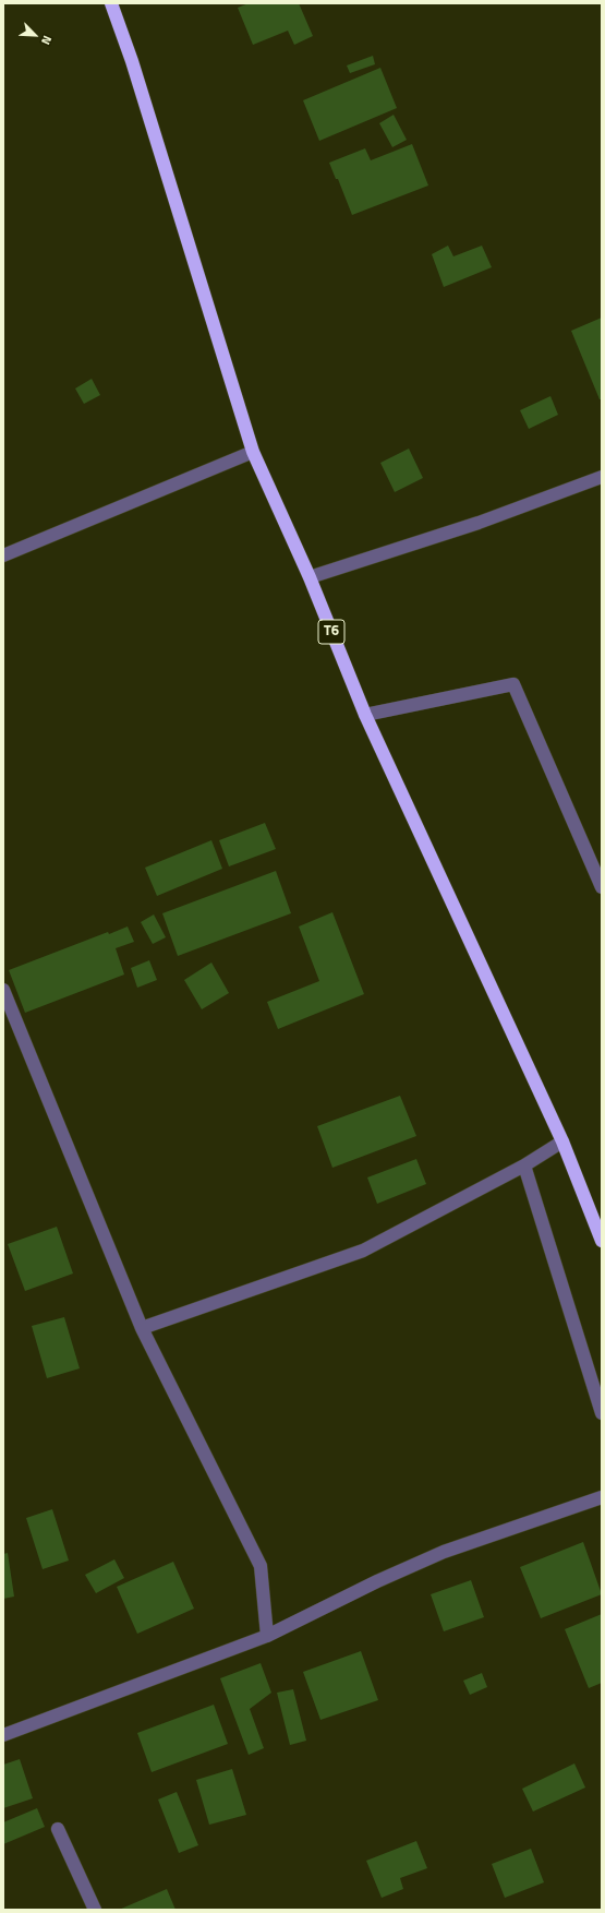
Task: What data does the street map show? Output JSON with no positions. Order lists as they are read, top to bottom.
{
  "streets": {
    "highway": ["T6"]
  },
  "north": "bottom right"
}
